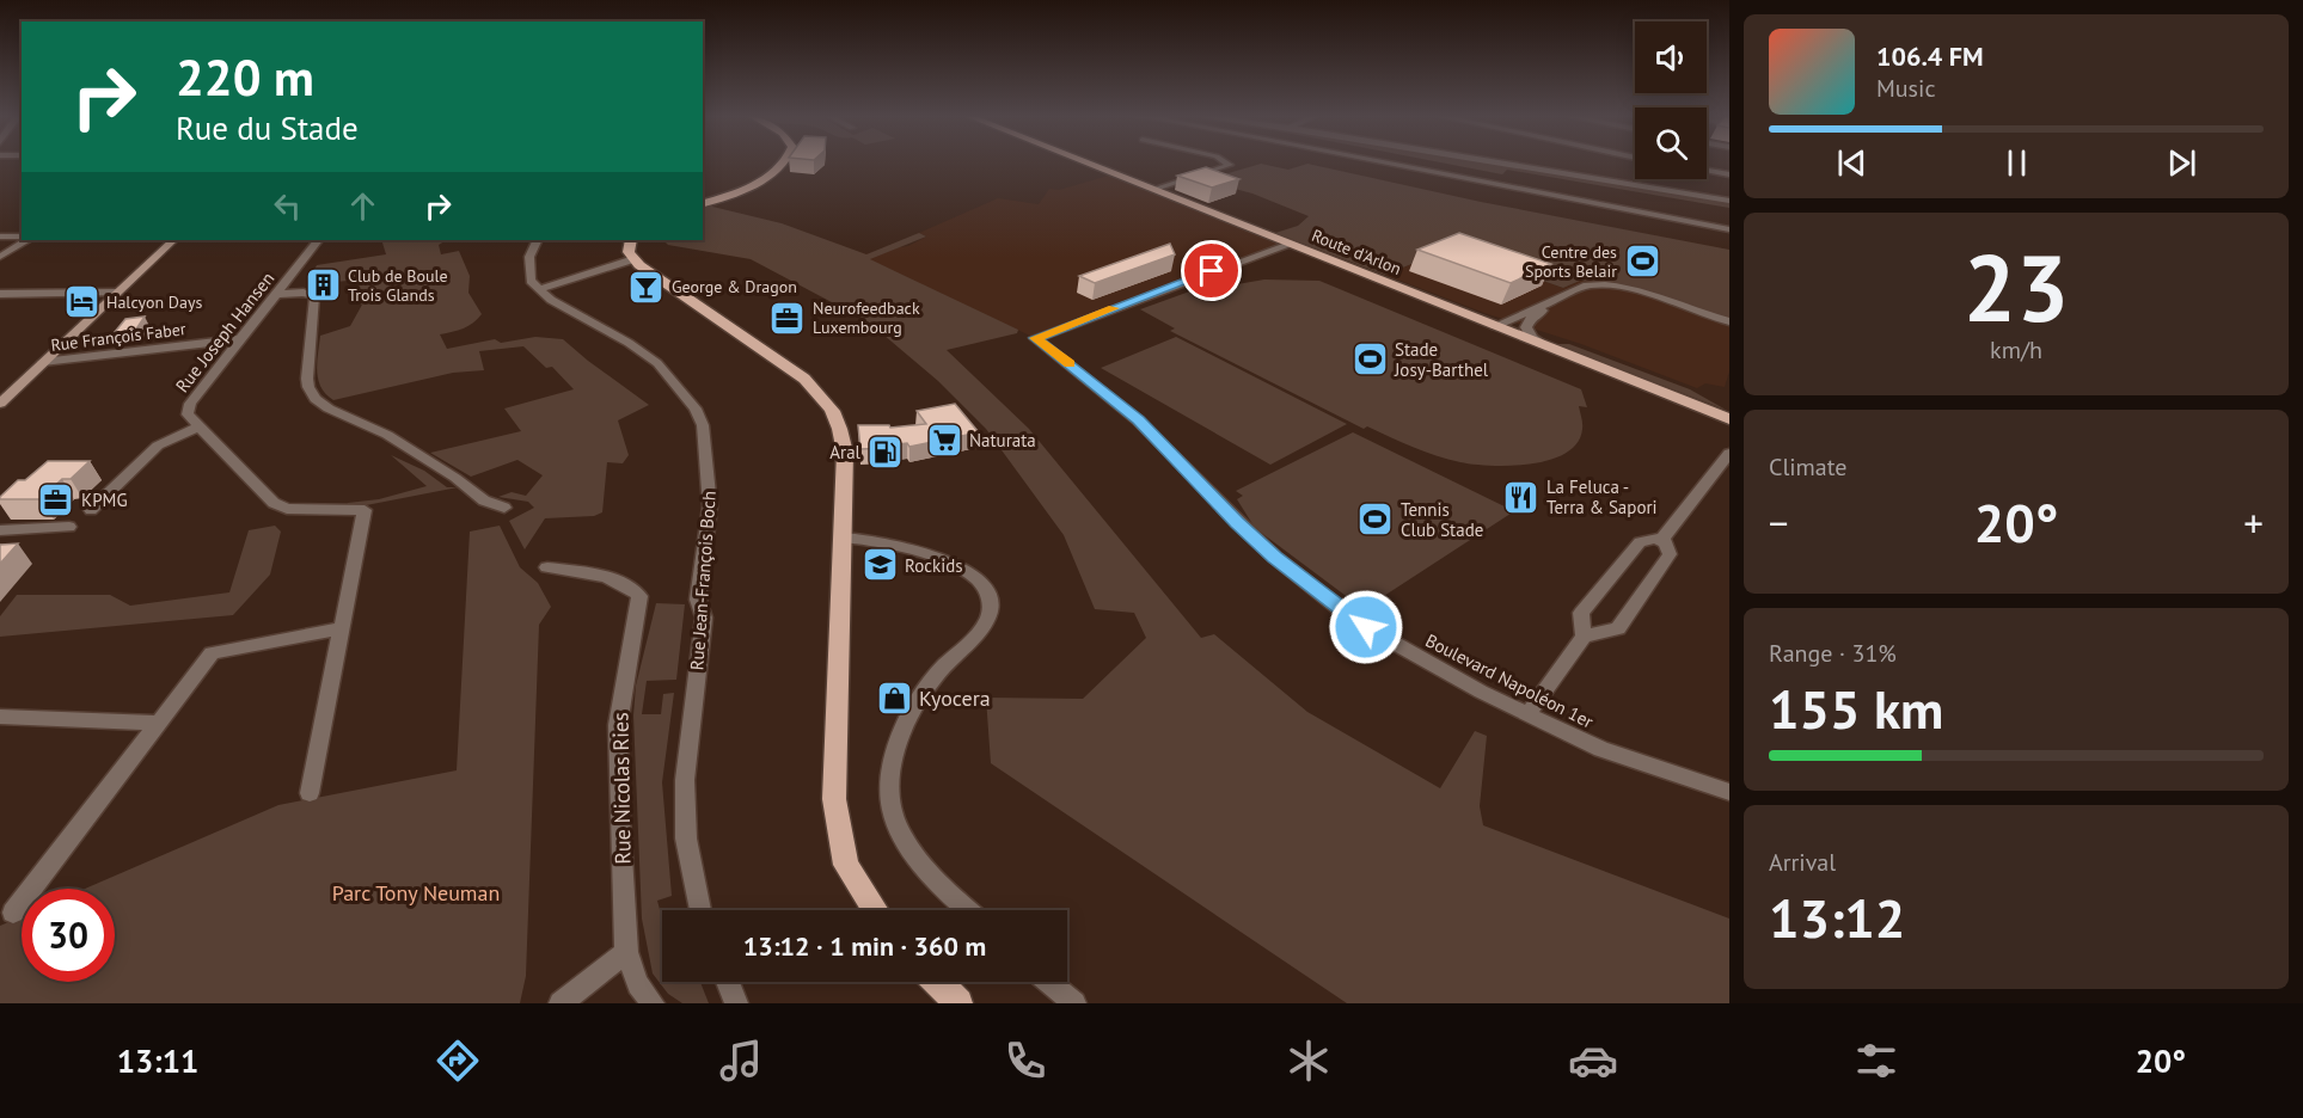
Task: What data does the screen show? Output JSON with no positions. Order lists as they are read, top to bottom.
{
  "streets": {
    "main road": ["Route d'Arlon"],
    "street": [
      "Rue Joseph Hansen",
      "Rue François Faber",
      "Rue Jean-François Boch",
      "Boulevard Napoléon 1er",
      "Rue Nicolas Ries"
    ]
  },
  "crossings": [
    ["Route d'Arlon", "Boulevard Napoléon 1er"],
    ["Rue Joseph Hansen", "Rue François Faber"]
  ],
  "parks": ["Parc Tony Neuman"],
  "places": {
    "sports": ["Centre des Sports Belair", "Stade Josy-Barthel", "Tennis Club Stade"],
    "building": ["Club de Boule Trois Glands"],
    "bar": ["George & Dragon"],
    "hotel": ["Halcyon Days"],
    "office": ["Neurofeedback Luxembourg", "KPMG"],
    "supermarket": ["Naturata"],
    "fuel station": ["Aral"],
    "restaurant": ["La Feluca - Terra & Sapori"],
    "school or university": ["Rockids"],
    "shop": ["Kyocera"]
  },
  "page": {
    "turn": ["220 m", "Rue du Stade"],
    "song": ["106.4 FM", "Music"],
    "tile": [
      ["23", "km/h"],
      "Climate",
      ["Range · 31%", "155 km"],
      ["Arrival", "13:12"]
    ],
    "heat": ["−", "20°", "+"],
    "limit": "30",
    "trip": "13:12 · 1 min · 360 m",
    "tabs": ["13:11", "20°"]
  }
}
